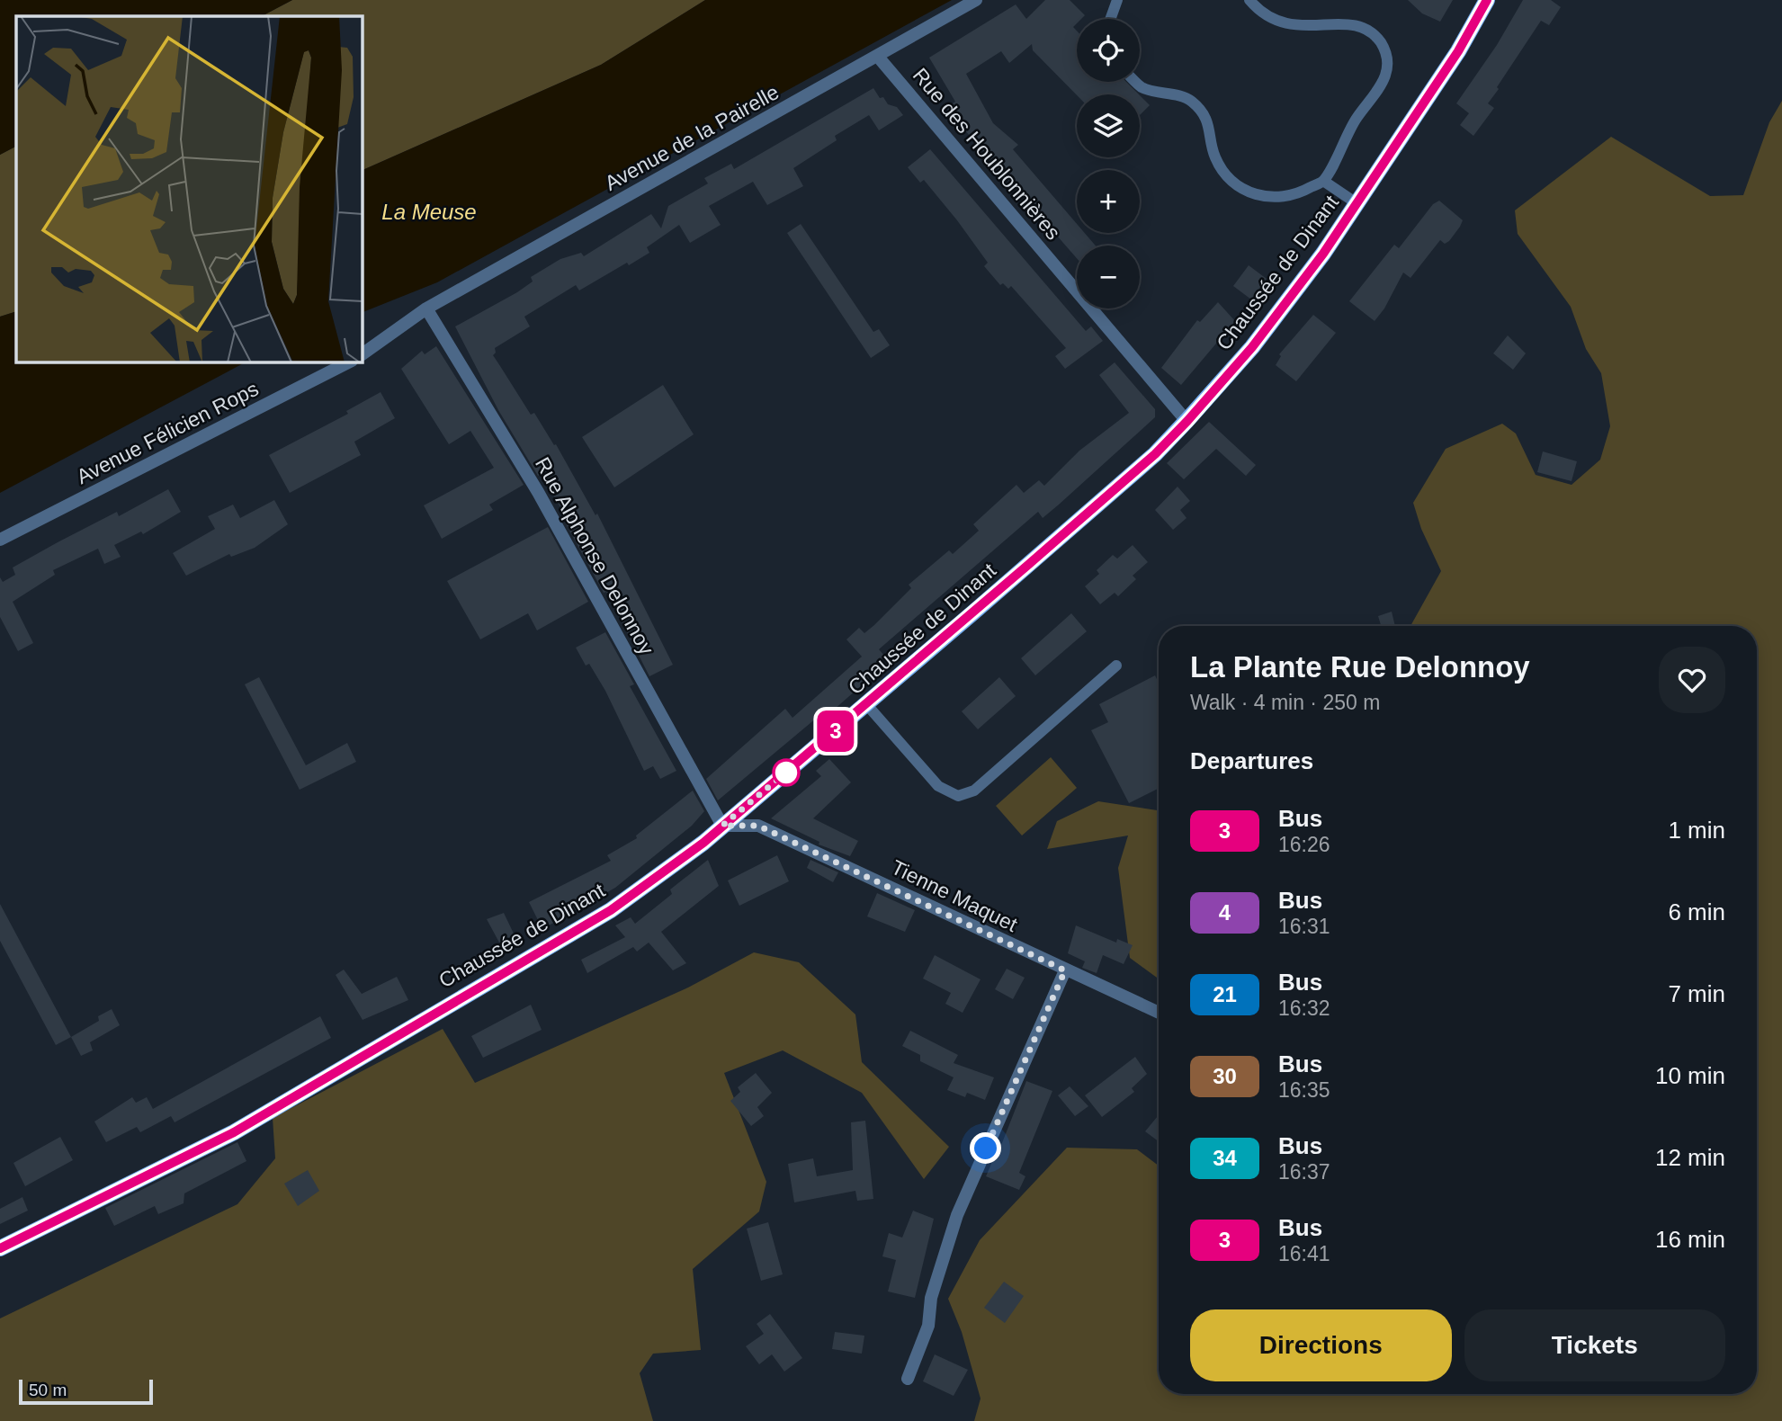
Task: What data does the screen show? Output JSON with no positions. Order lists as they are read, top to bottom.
{
  "streets": {
    "main road": ["Chaussée de Dinant"],
    "street": [
      "Avenue de la Pairelle",
      "Rue des Houblonnières",
      "Avenue Félicien Rops",
      "Rue Alphonse Delonnoy",
      "Tienne Maquet"
    ]
  },
  "crossings": [
    ["Avenue de la Pairelle", "Rue des Houblonnières"],
    ["Avenue de la Pairelle", "Rue Alphonse Delonnoy"],
    ["Rue des Houblonnières", "Chaussée de Dinant"],
    ["Chaussée de Dinant", "Rue Alphonse Delonnoy"],
    ["Chaussée de Dinant", "Tienne Maquet"],
    ["Rue Alphonse Delonnoy", "Tienne Maquet"]
  ],
  "water": ["La Meuse"],
  "lines": ["bus line 3"],
  "scale_bar": "50 m",
  "page": {
    "on_map": "3",
    "map_buttons": ["+", "−"],
    "heading": [
      ["La Plante Rue Delonnoy", "Walk · 4 min · 250 m"],
      "Departures"
    ],
    "list": [
      {
        "mark": "3",
        "name": "Bus",
        "note": "16:26",
        "value": "1 min"
      },
      {
        "mark": "4",
        "name": "Bus",
        "note": "16:31",
        "value": "6 min"
      },
      {
        "mark": "21",
        "name": "Bus",
        "note": "16:32",
        "value": "7 min"
      },
      {
        "mark": "30",
        "name": "Bus",
        "note": "16:35",
        "value": "10 min"
      },
      {
        "mark": "34",
        "name": "Bus",
        "note": "16:37",
        "value": "12 min"
      },
      {
        "mark": "3",
        "name": "Bus",
        "note": "16:41",
        "value": "16 min"
      }
    ],
    "buttons": ["Directions", "Tickets"],
    "scale": "50 m"
  }
}
